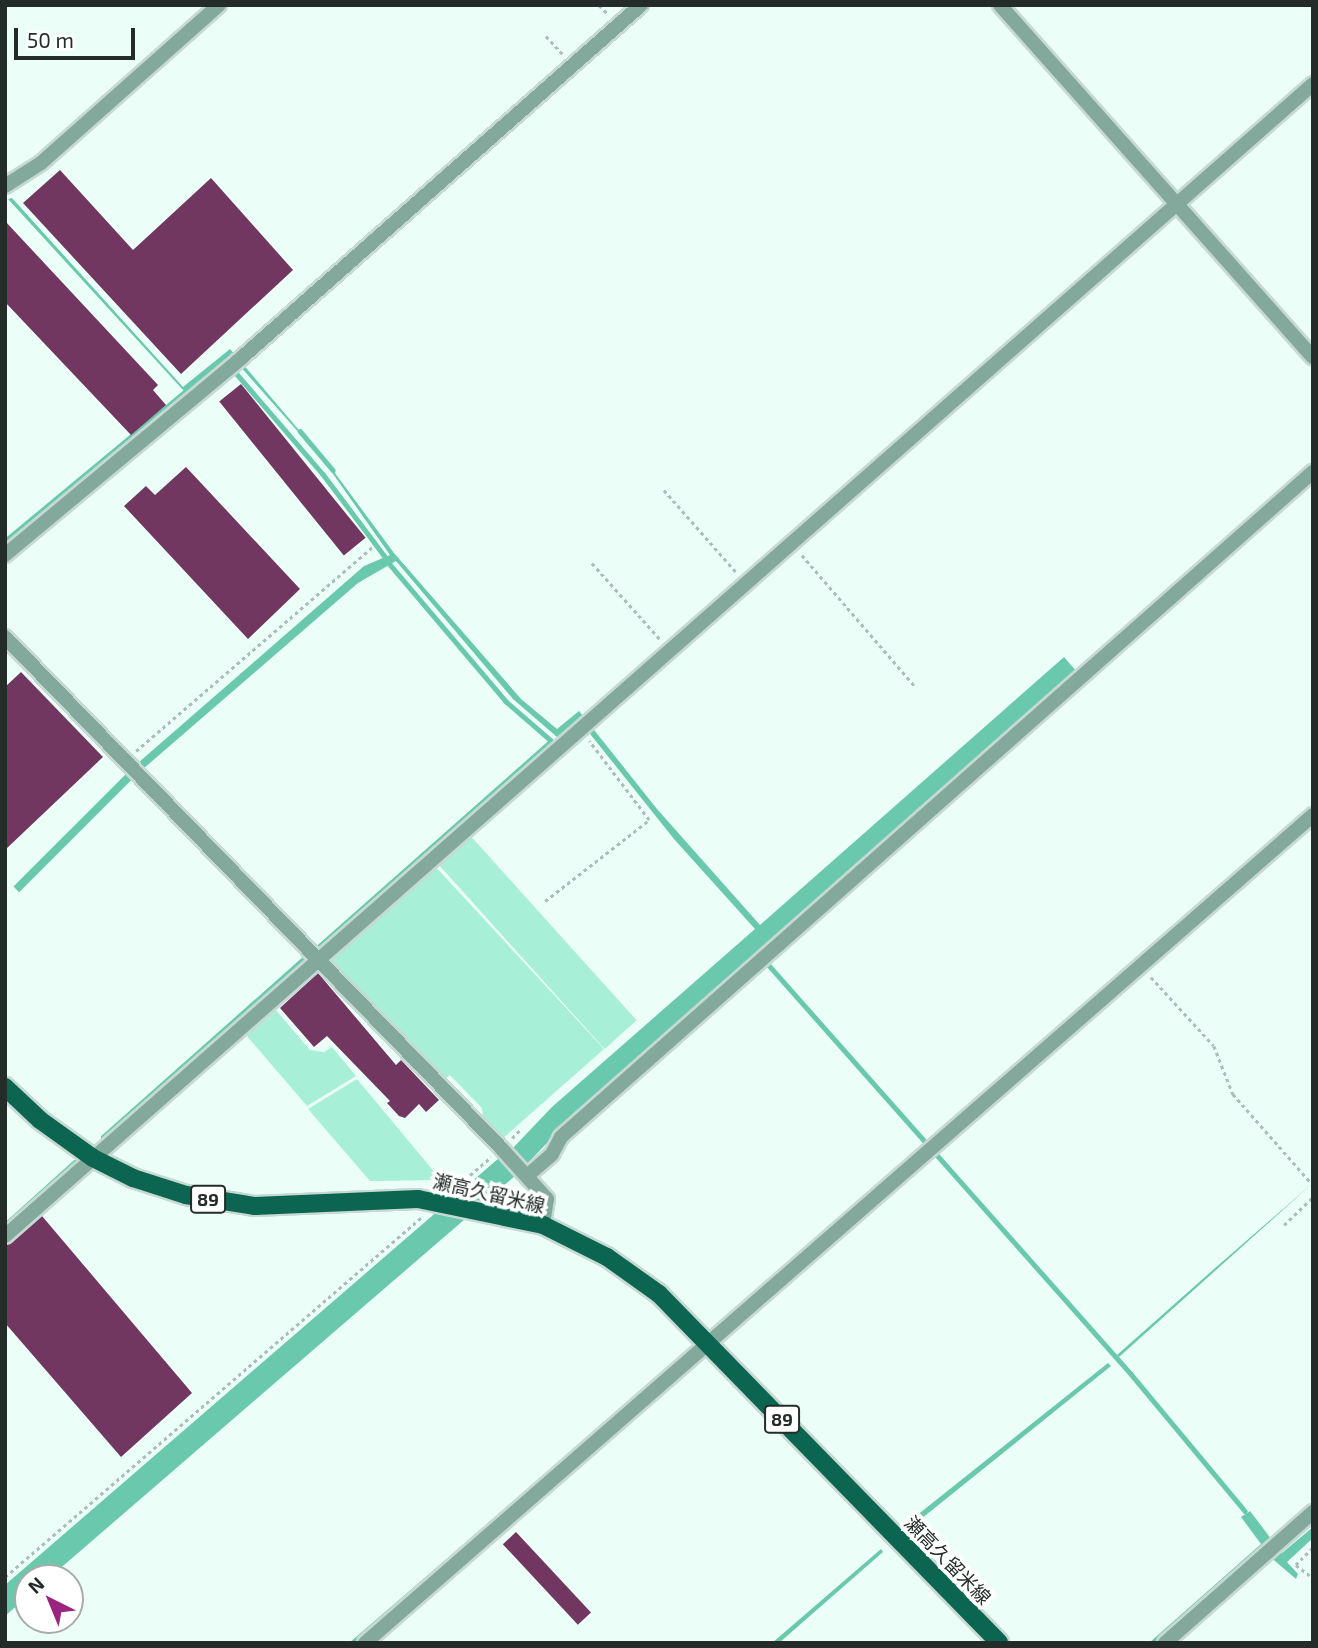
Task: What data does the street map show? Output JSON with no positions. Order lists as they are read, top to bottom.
{
  "streets": {
    "main road": ["瀬高久留米線", "89"]
  },
  "scale_bar": "50 m",
  "north": "top left"
}
